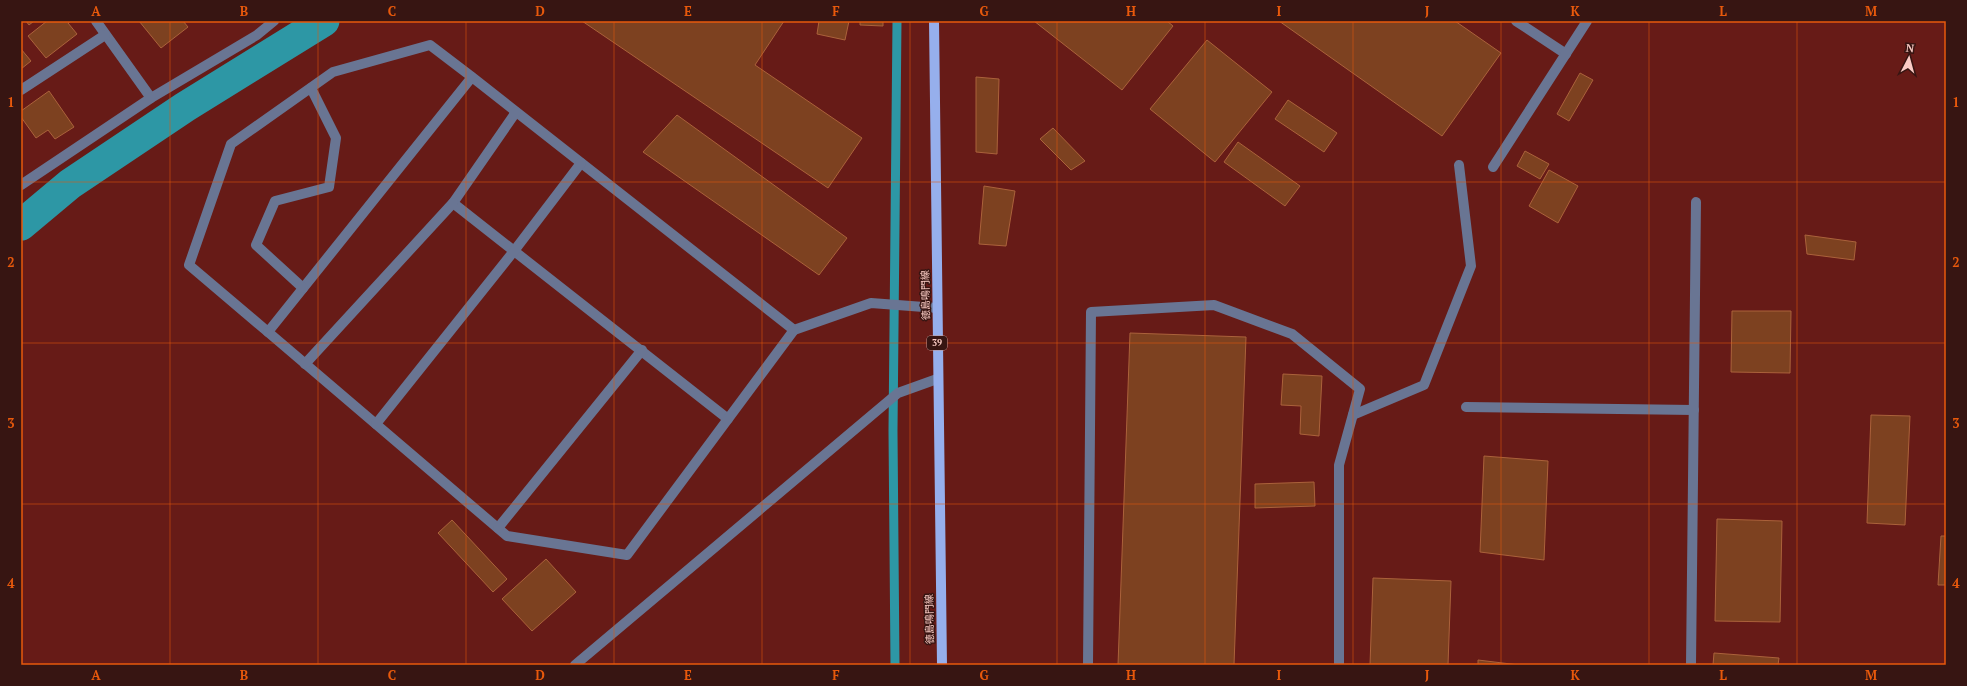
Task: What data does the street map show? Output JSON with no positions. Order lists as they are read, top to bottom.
{
  "streets": {
    "main road": ["徳島鳴門線", "39"]
  },
  "north": "top",
  "grid": {
    "columns": [
      "A",
      "B",
      "C",
      "D",
      "E",
      "F",
      "G",
      "H",
      "I",
      "J",
      "K",
      "L",
      "M"
    ],
    "rows": [
      "1",
      "2",
      "3",
      "4"
    ]
  }
}
